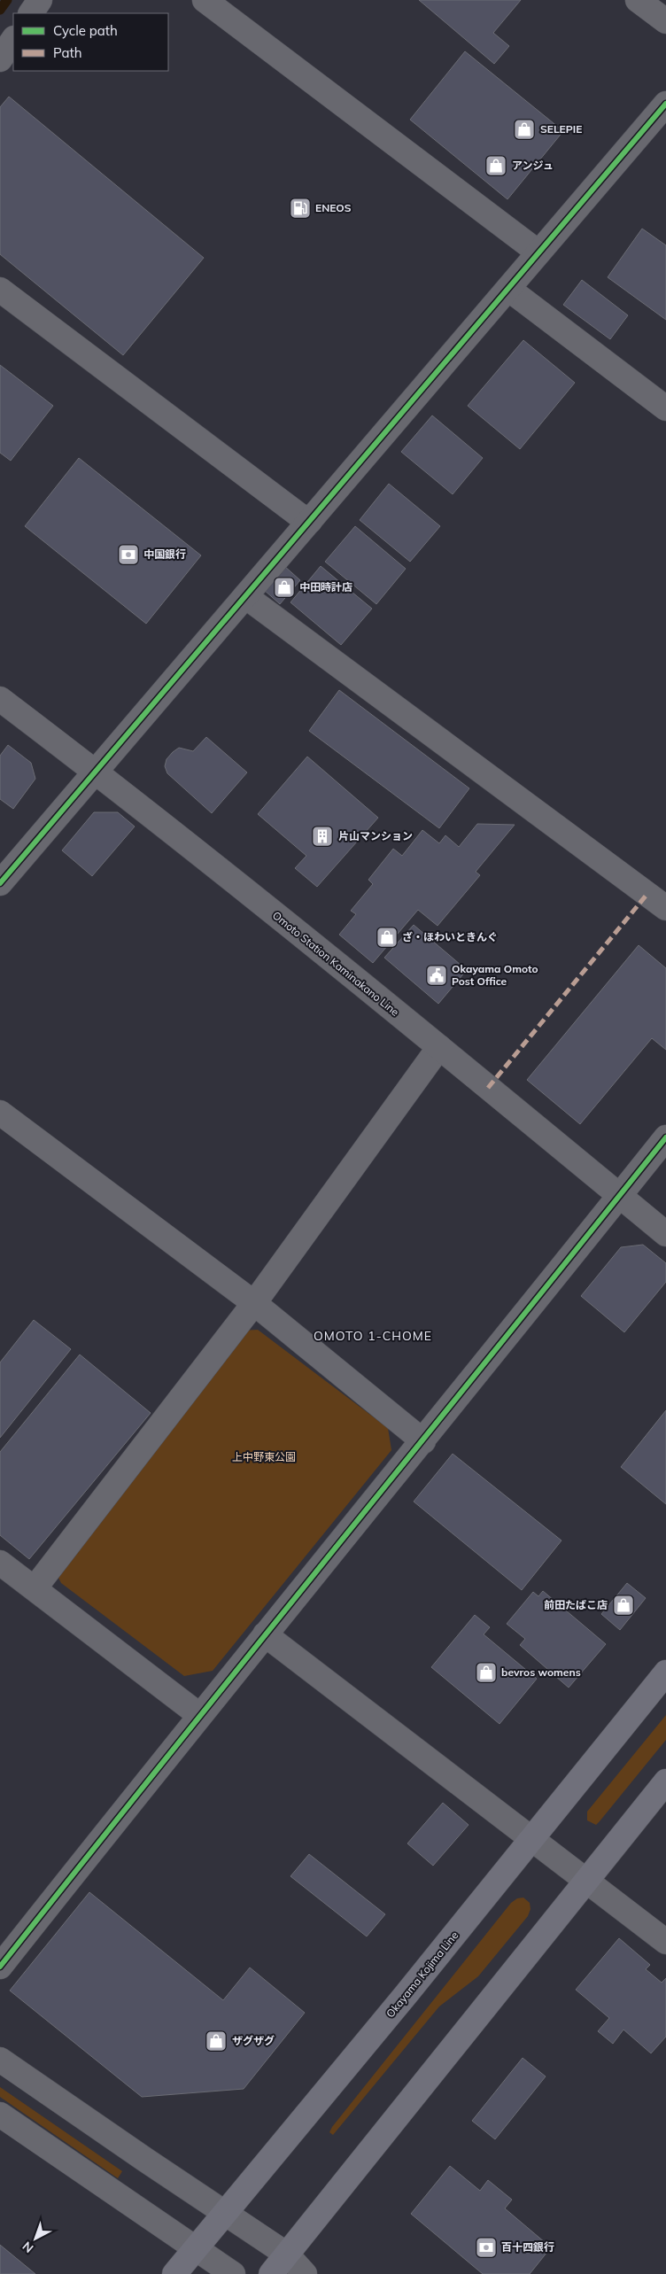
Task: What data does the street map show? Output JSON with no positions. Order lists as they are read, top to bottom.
{
  "streets": {
    "main road": ["Okayama Kojima Line"],
    "street": ["Omoto Station Kaminakano Line"]
  },
  "districts": ["OMOTO 1-CHOME"],
  "parks": ["上中野東公園"],
  "places": {
    "shop": [
      "SELEPIE",
      "アンジュ",
      "中田時計店",
      "ざ・ほわいときんぐ",
      "前田たばこ店",
      "bevros womens",
      "ザグザグ"
    ],
    "fuel station": ["ENEOS"],
    "bank": ["中国銀行", "百十四銀行"],
    "building": ["片山マンション"],
    "public building": ["Okayama Omoto Post Office"]
  },
  "legend": ["Cycle path", "Path"],
  "north": "bottom left"
}
